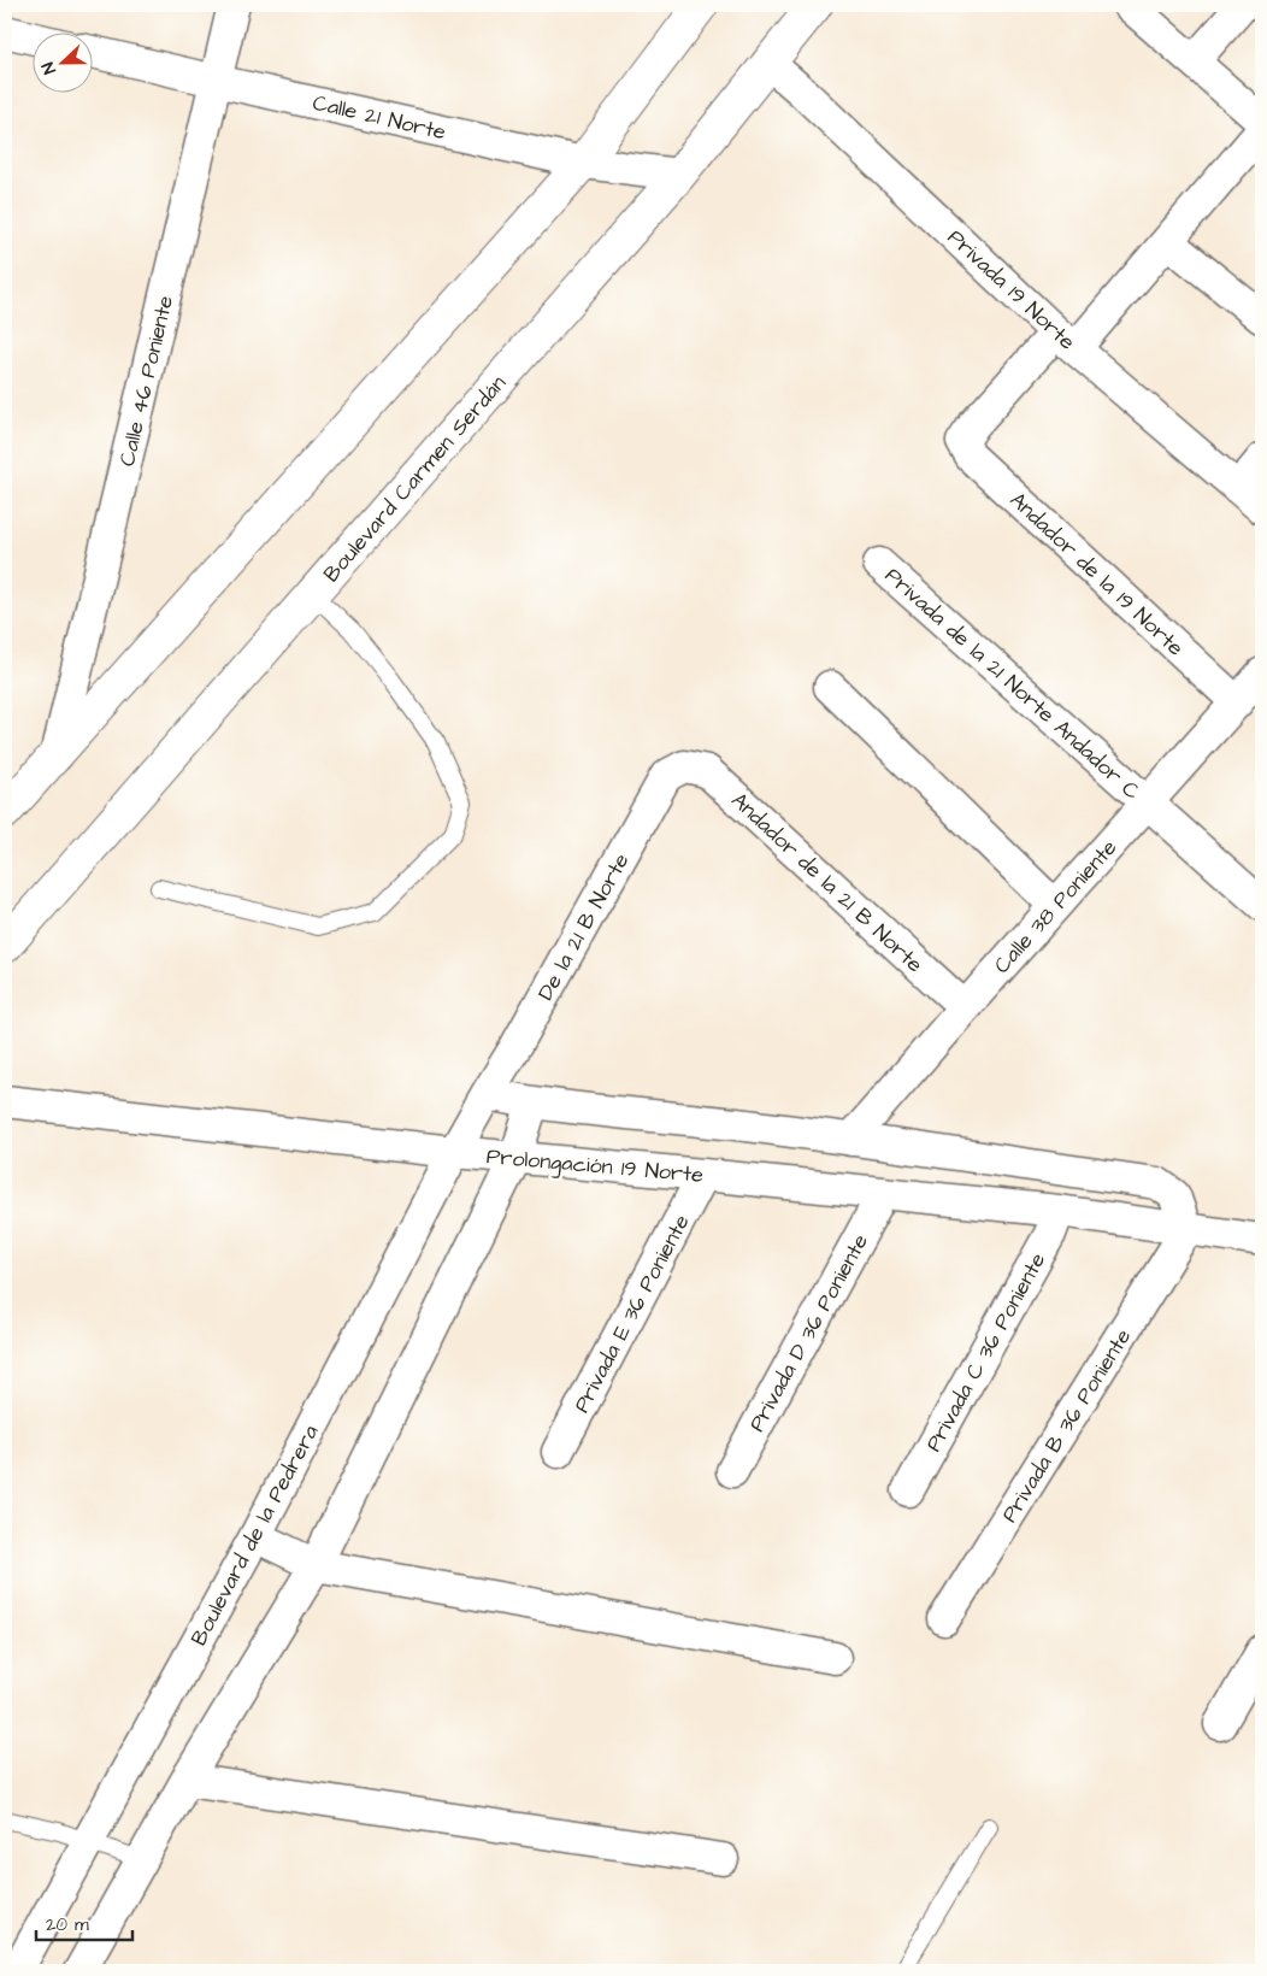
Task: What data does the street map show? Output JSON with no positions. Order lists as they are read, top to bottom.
{
  "streets": {
    "main road": ["Boulevard Carmen Serdán"],
    "street": [
      "Calle 21 Norte",
      "Privada 19 Norte",
      "Calle 46 Poniente",
      "Andador de la 19 Norte",
      "Privada de la 21 Norte Andador C",
      "Andador de la 21 B Norte",
      "Calle 38 Poniente",
      "De la 21 B Norte",
      "Prolongación 19 Norte",
      "Privada E 36 Poniente",
      "Privada D 36 Poniente",
      "Privada C 36 Poniente",
      "Privada B 36 Poniente",
      "Boulevard de la Pedrera"
    ]
  },
  "crossings": [
    ["Calle 21 Norte", "Calle 46 Poniente"],
    ["Calle 21 Norte", "Boulevard Carmen Serdán"],
    ["Privada 19 Norte", "Boulevard Carmen Serdán"],
    ["Privada 19 Norte", "Andador de la 19 Norte"],
    ["Andador de la 19 Norte", "Calle 38 Poniente"],
    ["Privada de la 21 Norte Andador C", "Calle 38 Poniente"],
    ["Andador de la 21 B Norte", "Calle 38 Poniente"],
    ["Andador de la 21 B Norte", "De la 21 B Norte"],
    ["De la 21 B Norte", "Boulevard de la Pedrera"],
    ["Prolongación 19 Norte", "Privada E 36 Poniente"],
    ["Prolongación 19 Norte", "Privada D 36 Poniente"],
    ["Prolongación 19 Norte", "Privada C 36 Poniente"],
    ["Prolongación 19 Norte", "Privada B 36 Poniente"],
    ["Prolongación 19 Norte", "Boulevard de la Pedrera"]
  ],
  "scale_bar": "20 m",
  "north": "left"
}
